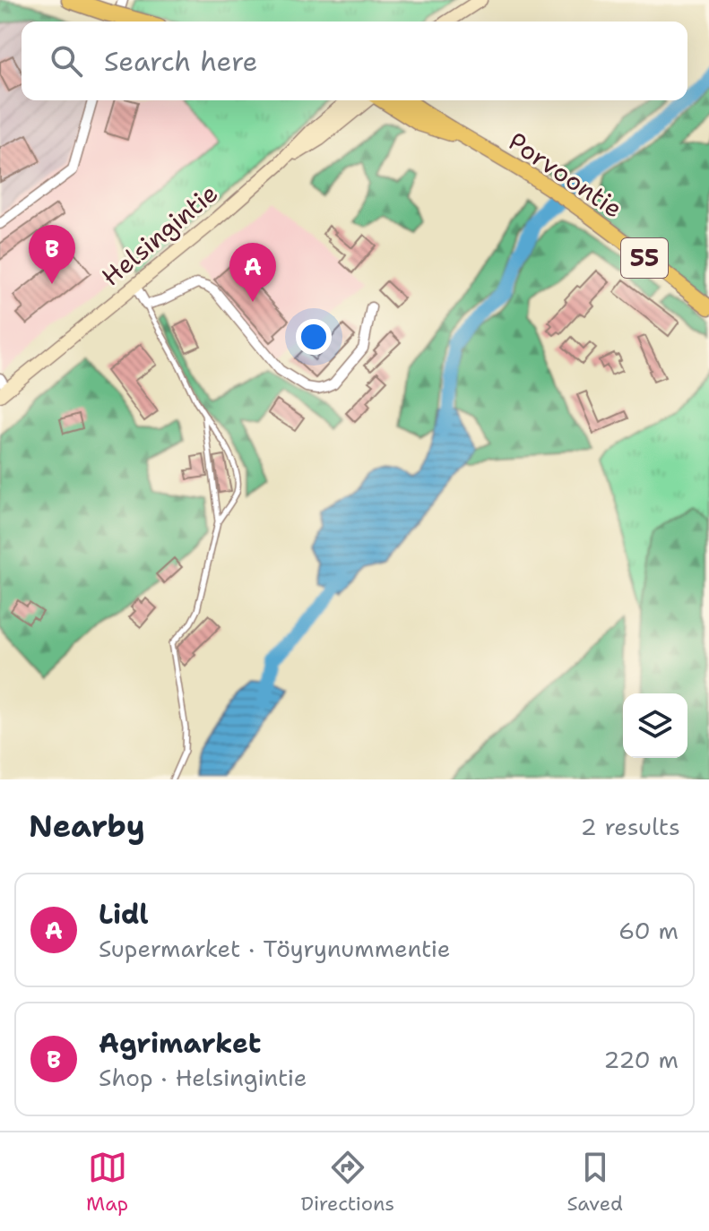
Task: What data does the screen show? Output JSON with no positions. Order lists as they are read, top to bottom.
{
  "streets": {
    "main road": ["Porvoontie", "Helsingintie", "55"]
  },
  "page": {
    "search": "Search here",
    "pins": ["B", "A"],
    "heading": ["Nearby", "2 results"],
    "list": [
      {
        "mark": "A",
        "name": "Lidl",
        "note": "Supermarket · Töyrynummentie",
        "value": "60 m"
      },
      {
        "mark": "B",
        "name": "Agrimarket",
        "note": "Shop · Helsingintie",
        "value": "220 m"
      }
    ],
    "nav": ["Map", "Directions", "Saved"]
  }
}
